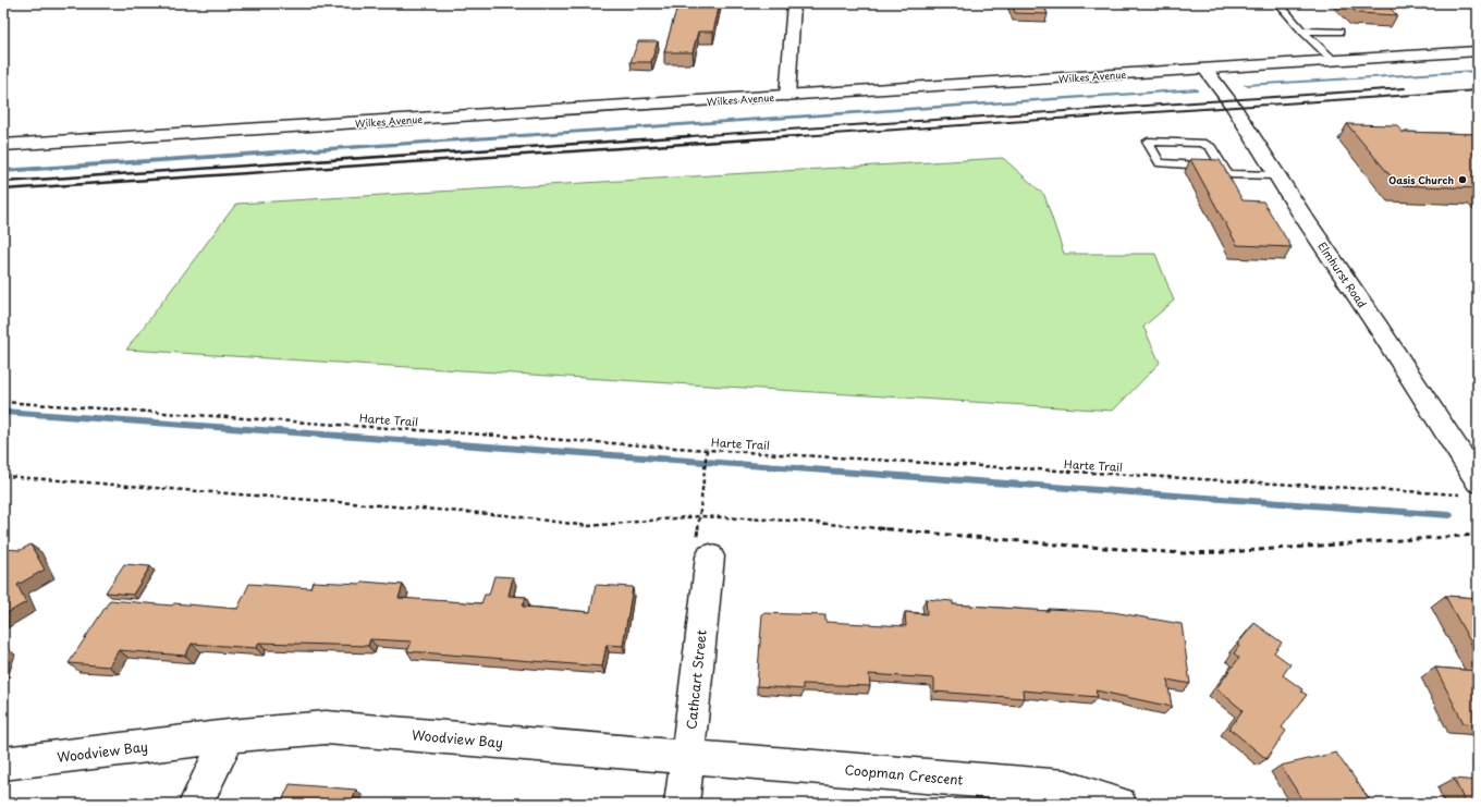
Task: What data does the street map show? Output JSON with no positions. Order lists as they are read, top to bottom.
{
  "streets": {
    "main road": [
      "Wilkes Avenue",
      "Elmhurst Road",
      "Cathcart Street",
      "Woodview Bay",
      "Coopman Crescent"
    ],
    "path": ["Harte Trail"]
  },
  "crossings": [
    ["Wilkes Avenue", "Elmhurst Road"],
    ["Elmhurst Road", "Harte Trail"],
    ["Cathcart Street", "Woodview Bay"],
    ["Cathcart Street", "Coopman Crescent"],
    ["Woodview Bay", "Coopman Crescent"]
  ],
  "places": ["Oasis Church"]
}
